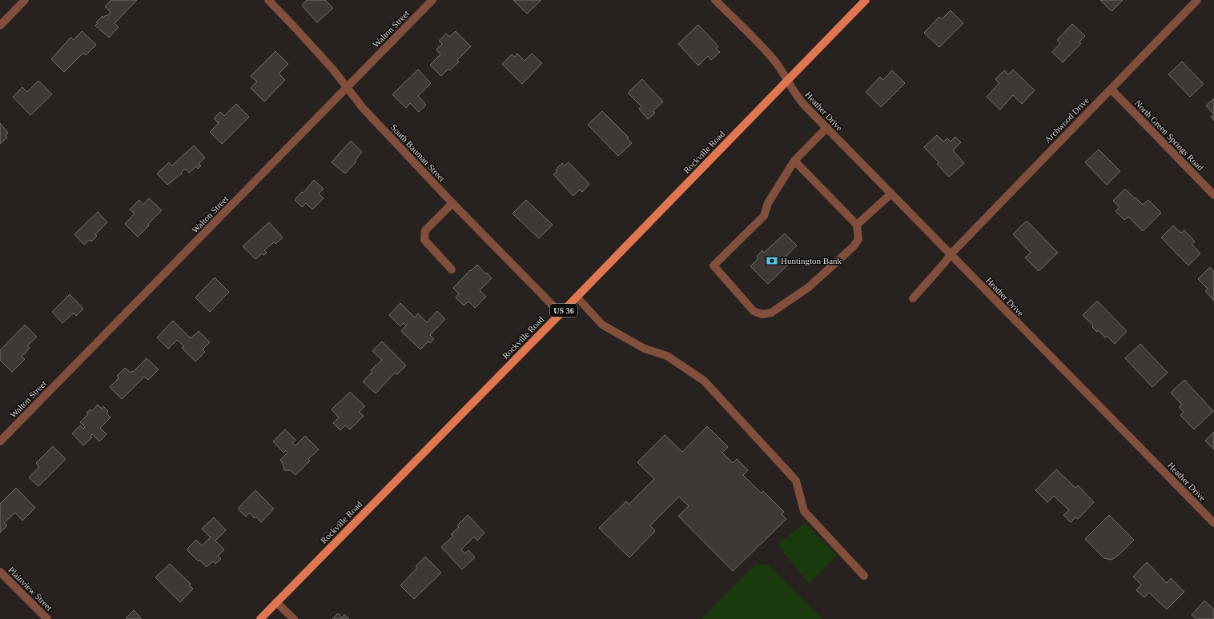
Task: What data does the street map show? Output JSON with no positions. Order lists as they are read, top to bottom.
{
  "streets": {
    "main road": ["Rockville Road", "US 36"],
    "street": [
      "Walton Street",
      "Heather Drive",
      "Archwood Drive",
      "North Green Springs Road",
      "South Bauman Street",
      "Plainview Street"
    ]
  },
  "crossings": [
    ["Walton Street", "South Bauman Street"],
    ["Heather Drive", "Archwood Drive"],
    ["Heather Drive", "Rockville Road"],
    ["Archwood Drive", "North Green Springs Road"],
    ["Rockville Road", "South Bauman Street"]
  ],
  "places": {
    "bank": ["Huntington Bank"]
  }
}
